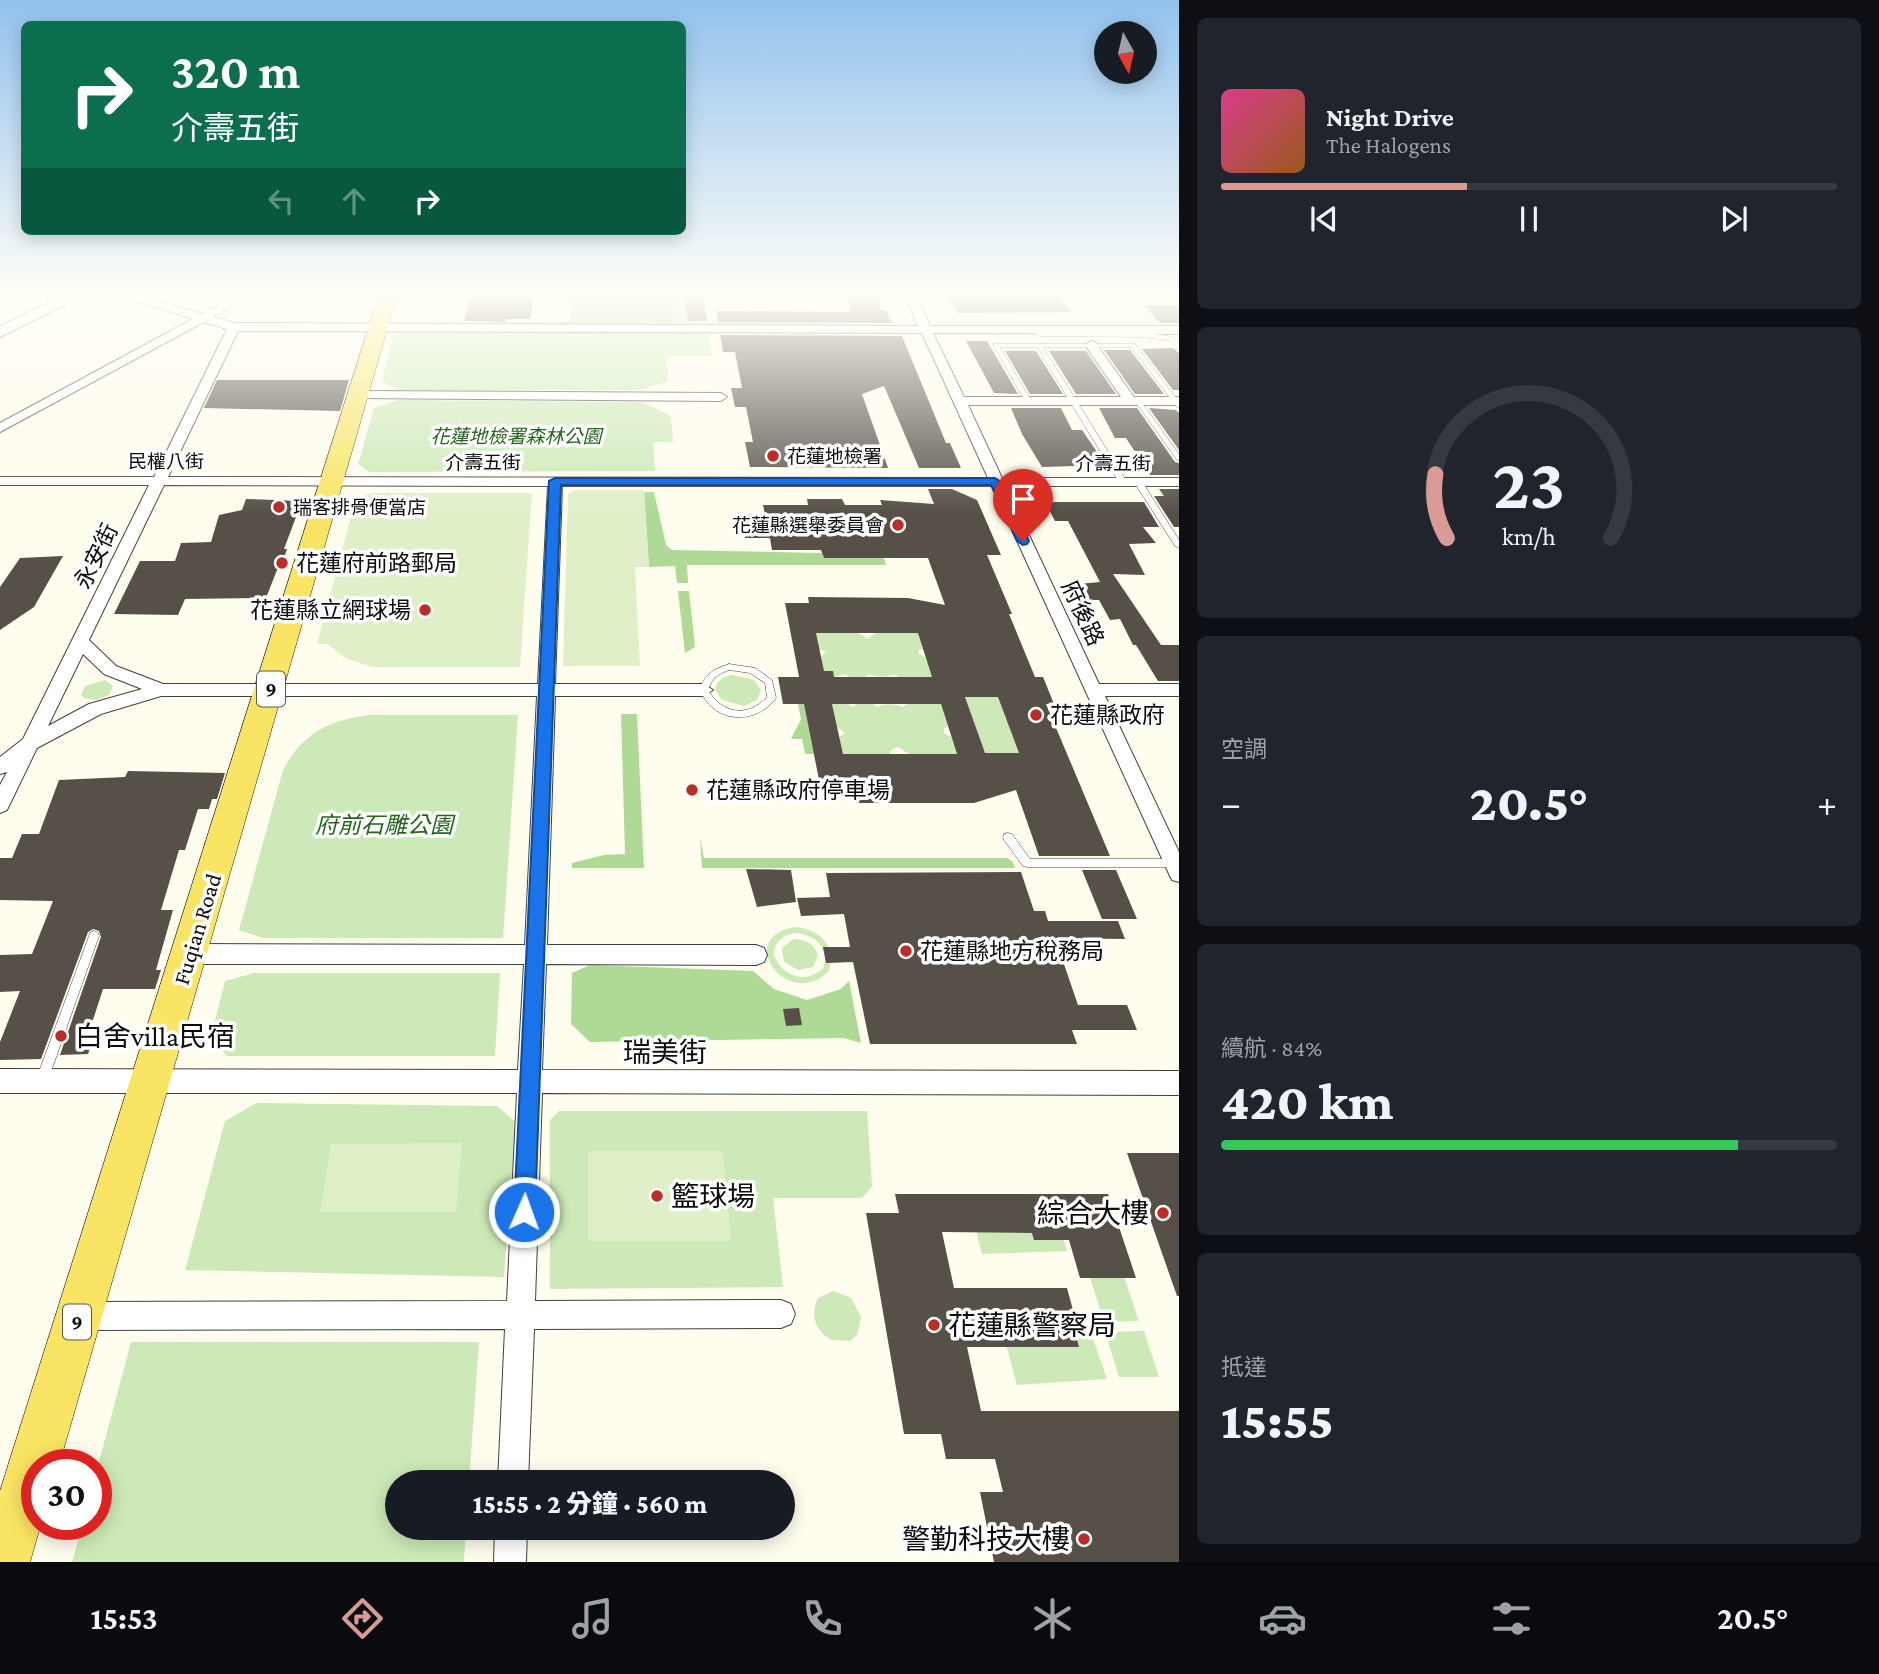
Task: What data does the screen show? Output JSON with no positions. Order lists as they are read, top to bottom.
{
  "streets": {
    "main road": ["9", "Fuqian Road"],
    "street": [
      "民權八街",
      "介壽五街",
      "永安街",
      "府後路",
      "瑞美街"
    ]
  },
  "crossings": [
    ["民權八街", "介壽五街"],
    ["民權八街", "永安街"],
    ["民權八街", "Fuqian Road"],
    ["介壽五街", "府後路"],
    ["介壽五街", "Fuqian Road"],
    ["Fuqian Road", "瑞美街"]
  ],
  "parks": ["花蓮地檢署森林公園", "府前石雕公園"],
  "places": [
    "花蓮地檢署",
    "瑞客排骨便當店",
    "花蓮縣選舉委員會",
    "花蓮府前路郵局",
    "花蓮縣立網球場",
    "花蓮縣政府",
    "花蓮縣政府停車場",
    "花蓮縣地方稅務局",
    "白舍villa民宿",
    "籃球場",
    "綜合大樓",
    "花蓮縣警察局",
    "警勤科技大樓"
  ],
  "north": "bottom",
  "page": {
    "turn": ["320 m", "介壽五街"],
    "song": ["Night Drive", "The Halogens"],
    "tile": [
      "空調",
      ["續航 · 84%", "420 km"],
      ["抵達", "15:55"]
    ],
    "heat": ["−", "20.5°", "+"],
    "limit": "30",
    "trip": "15:55 · 2 分鐘 · 560 m",
    "tabs": ["15:53", "20.5°"],
    "gauge": ["23", "km/h"]
  }
}
